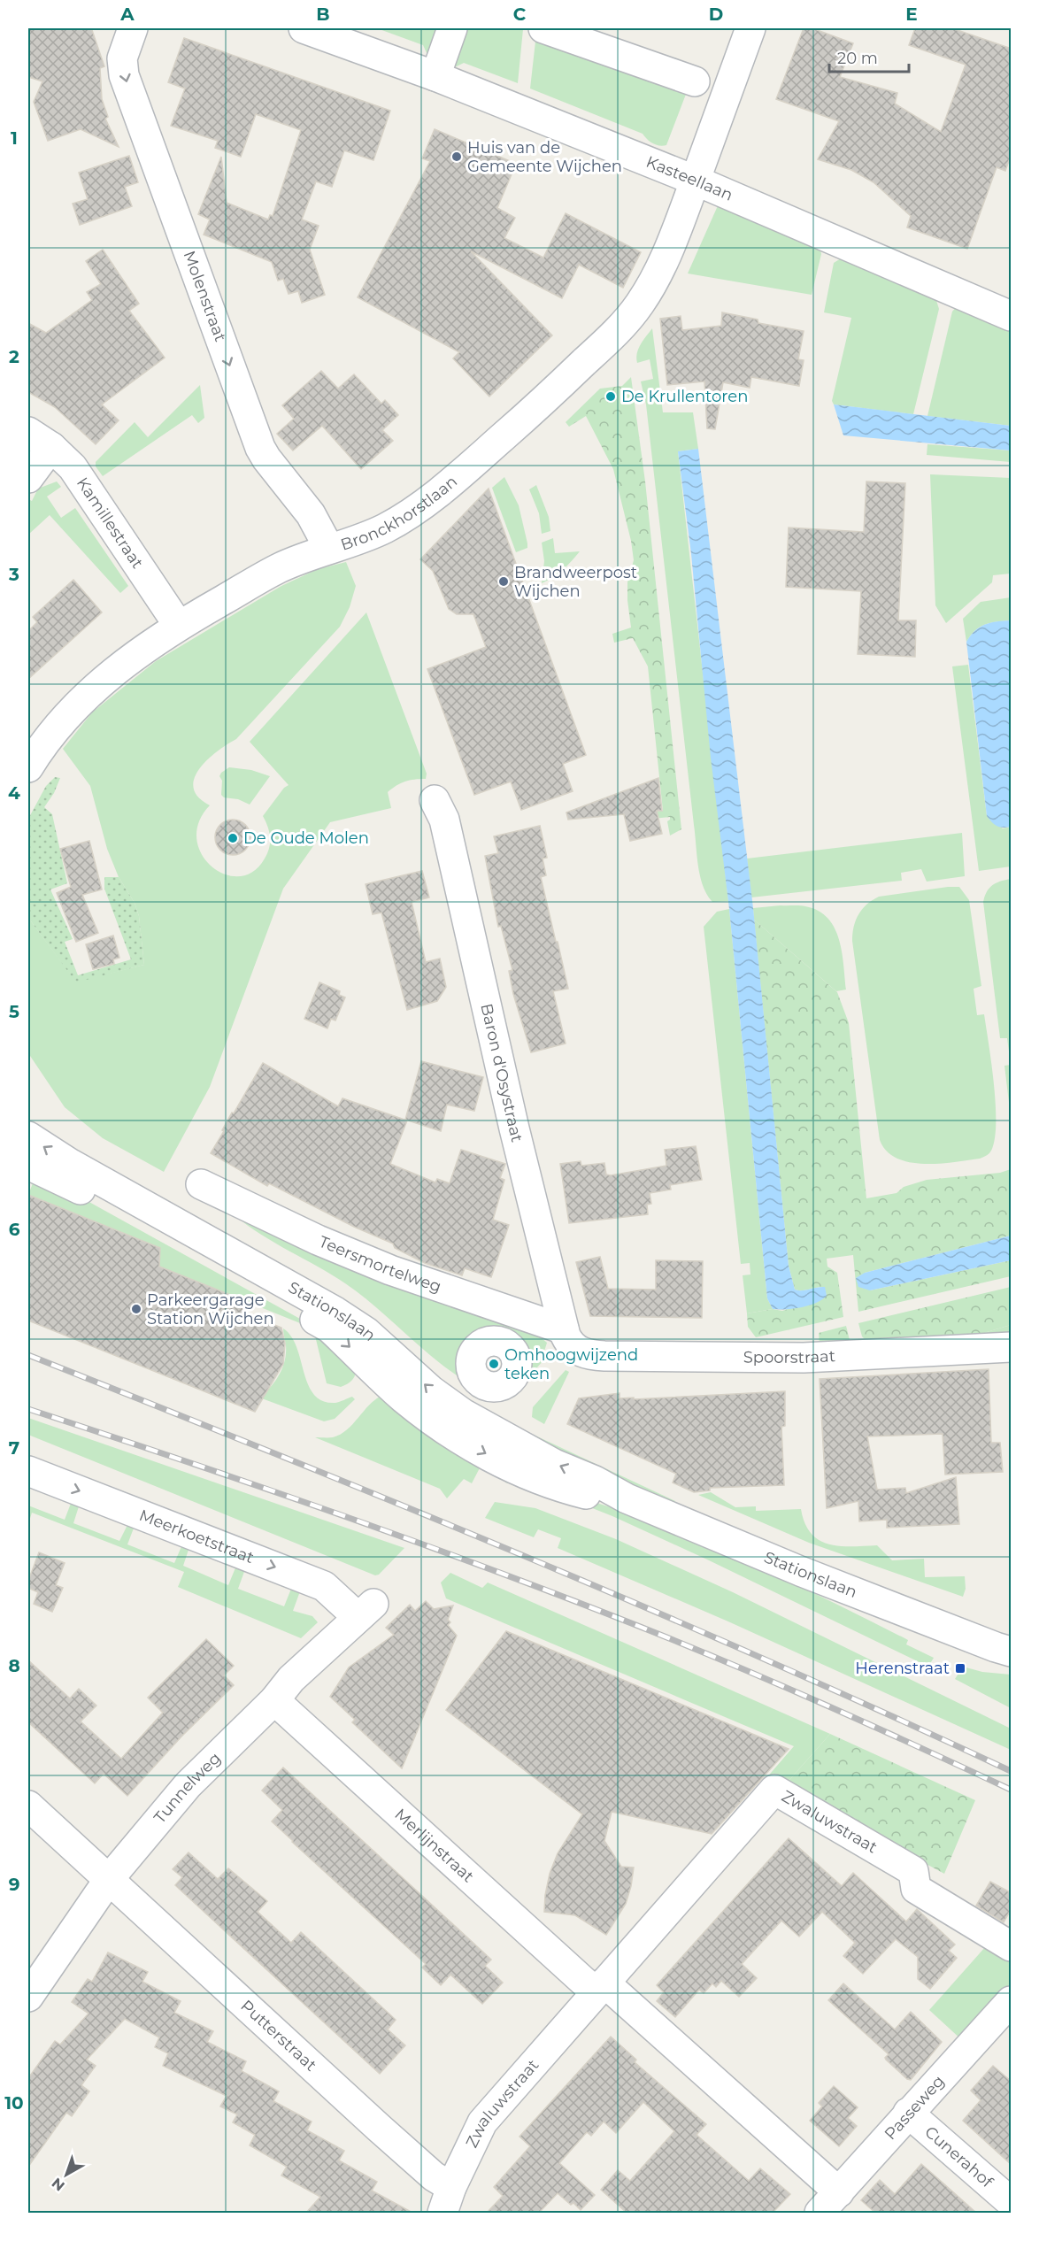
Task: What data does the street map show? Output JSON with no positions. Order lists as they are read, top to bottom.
{
  "streets": {
    "street": [
      "Kasteellaan",
      "Molenstraat",
      "Bronckhorstlaan",
      "Kamillestraat",
      "Baron d'Osystraat",
      "Teersmortelweg",
      "Stationslaan",
      "Spoorstraat",
      "Meerkoetstraat",
      "Tunnelweg",
      "Zwaluwstraat",
      "Merlijnstraat",
      "Putterstraat",
      "Passeweg",
      "Cunerahof"
    ]
  },
  "crossings": [
    ["Kasteellaan", "Bronckhorstlaan"],
    ["Molenstraat", "Bronckhorstlaan"],
    ["Bronckhorstlaan", "Kamillestraat"],
    ["Baron d'Osystraat", "Teersmortelweg"],
    ["Baron d'Osystraat", "Spoorstraat"],
    ["Teersmortelweg", "Spoorstraat"],
    ["Meerkoetstraat", "Tunnelweg"],
    ["Tunnelweg", "Merlijnstraat"],
    ["Tunnelweg", "Putterstraat"],
    ["Zwaluwstraat", "Merlijnstraat"],
    ["Zwaluwstraat", "Putterstraat"],
    ["Passeweg", "Cunerahof"]
  ],
  "one_way": ["Molenstraat", "Meerkoetstraat"],
  "places": {
    "other": [
      "Huis van de Gemeente Wijchen",
      "De Krullentoren",
      "Brandweerpost Wijchen",
      "De Oude Molen",
      "Parkeergarage Station Wijchen",
      "Omhoogwijzend teken"
    ],
    "transit": ["Herenstraat"]
  },
  "scale_bar": "20 m",
  "north": "bottom left",
  "grid": {
    "columns": [
      "A",
      "B",
      "C",
      "D",
      "E"
    ],
    "rows": [
      "1",
      "2",
      "3",
      "4",
      "5",
      "6",
      "7",
      "8",
      "9",
      "10"
    ]
  }
}
